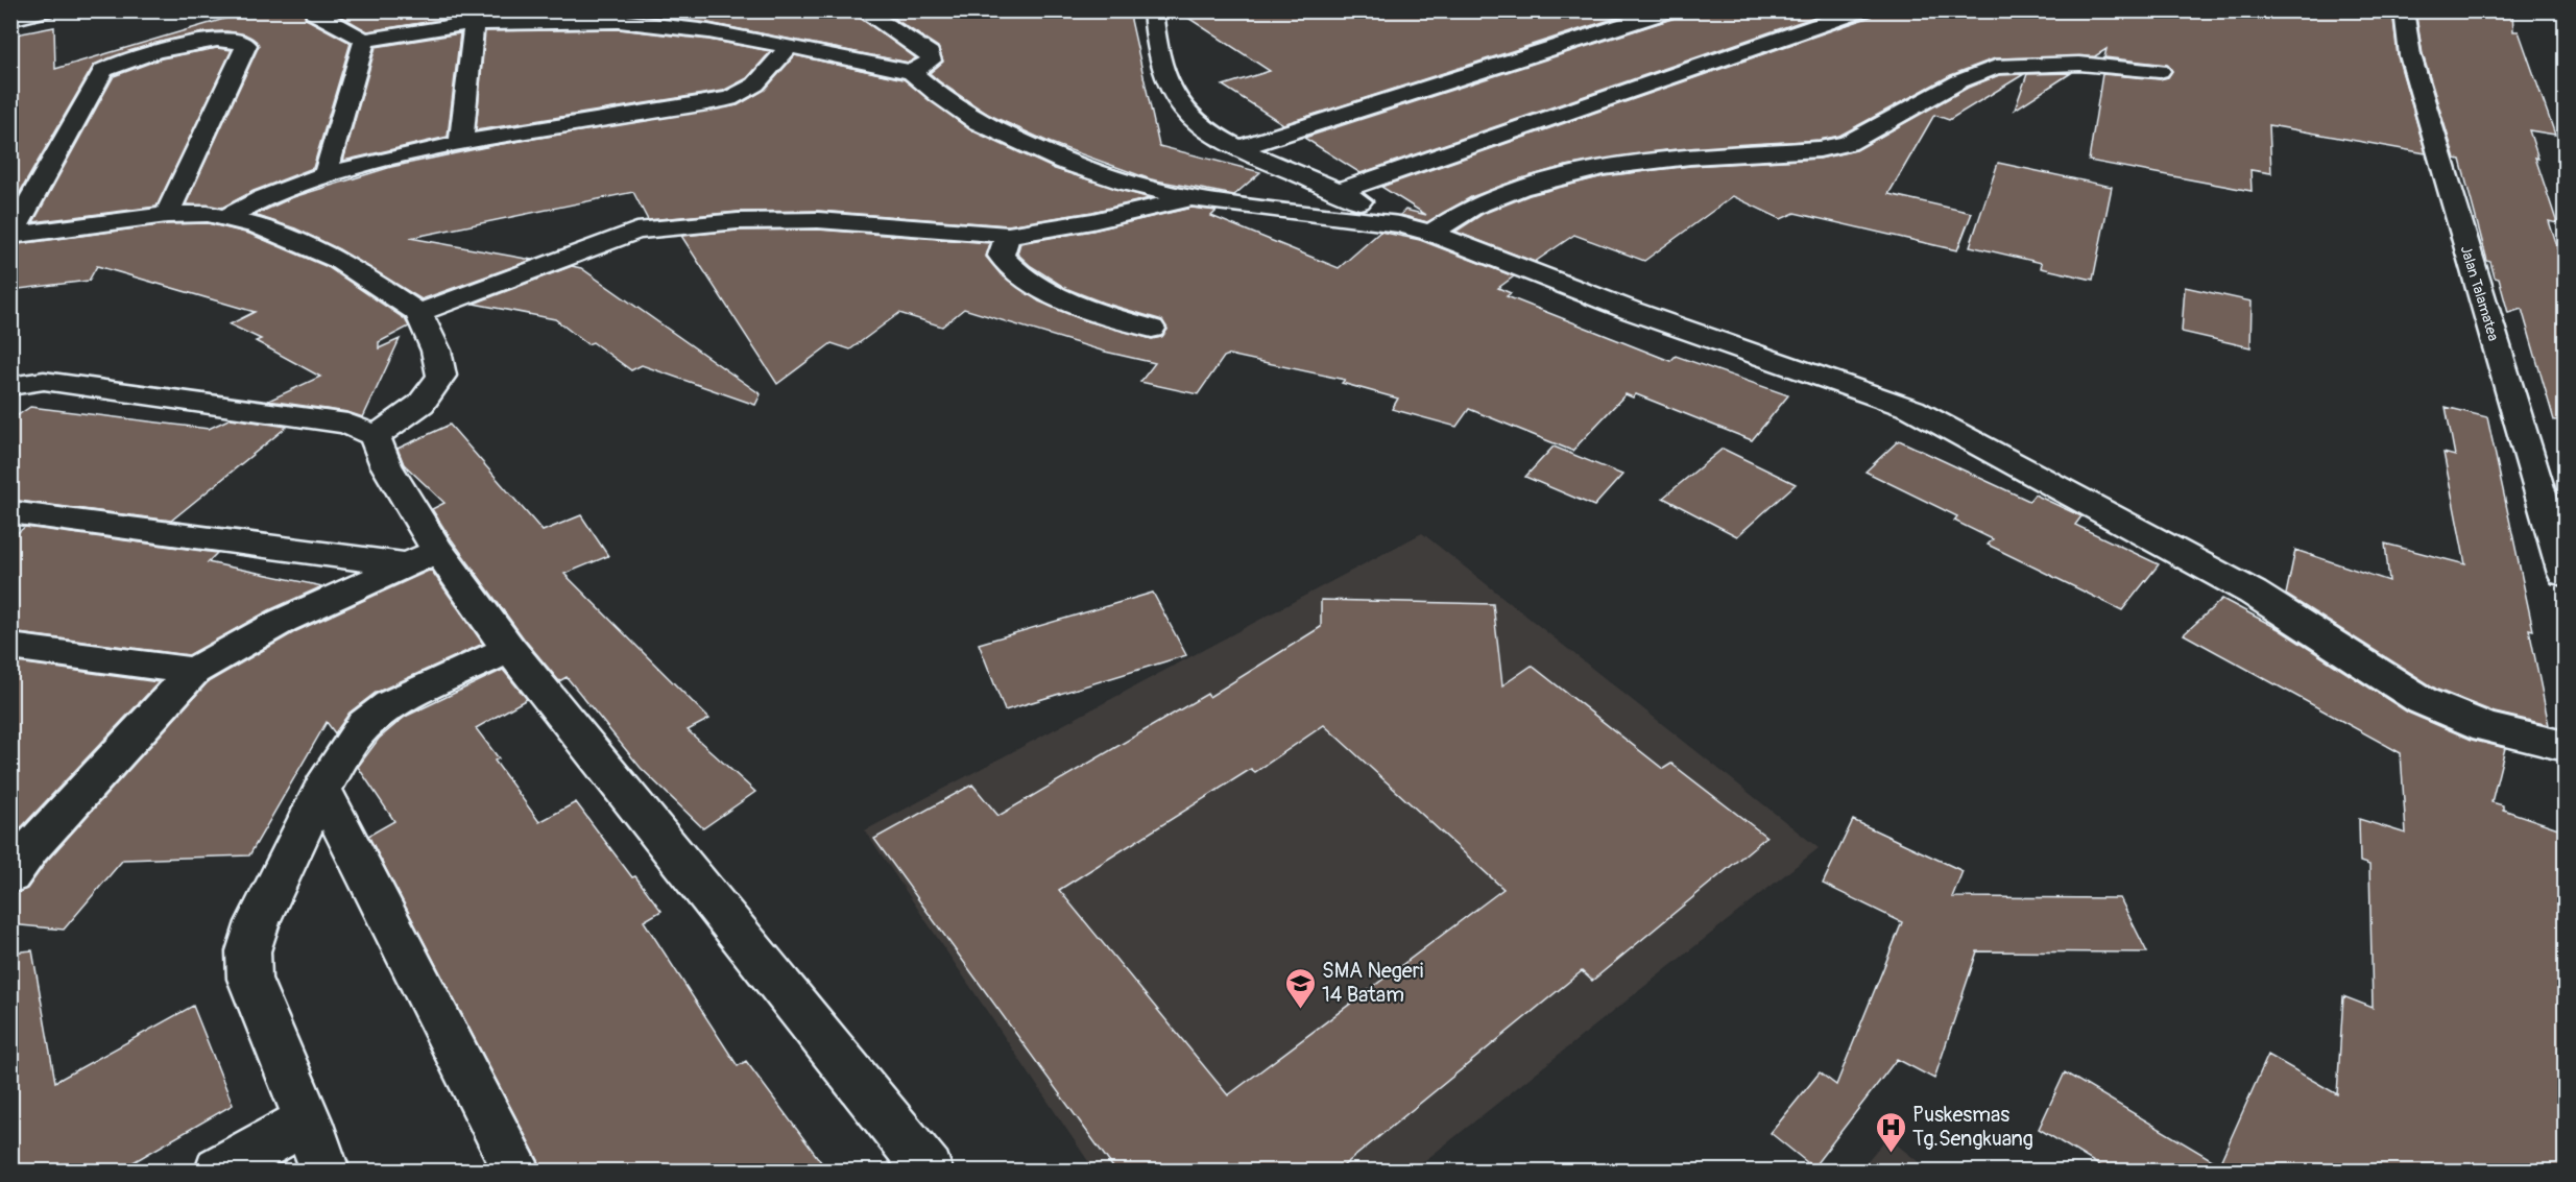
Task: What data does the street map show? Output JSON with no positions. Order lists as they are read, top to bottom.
{
  "streets": {
    "street": ["Jalan Talamatea"]
  },
  "places": {
    "school or university": ["SMA Negeri 14 Batam"],
    "hospital": ["Puskesmas Tg.Sengkuang"]
  }
}
